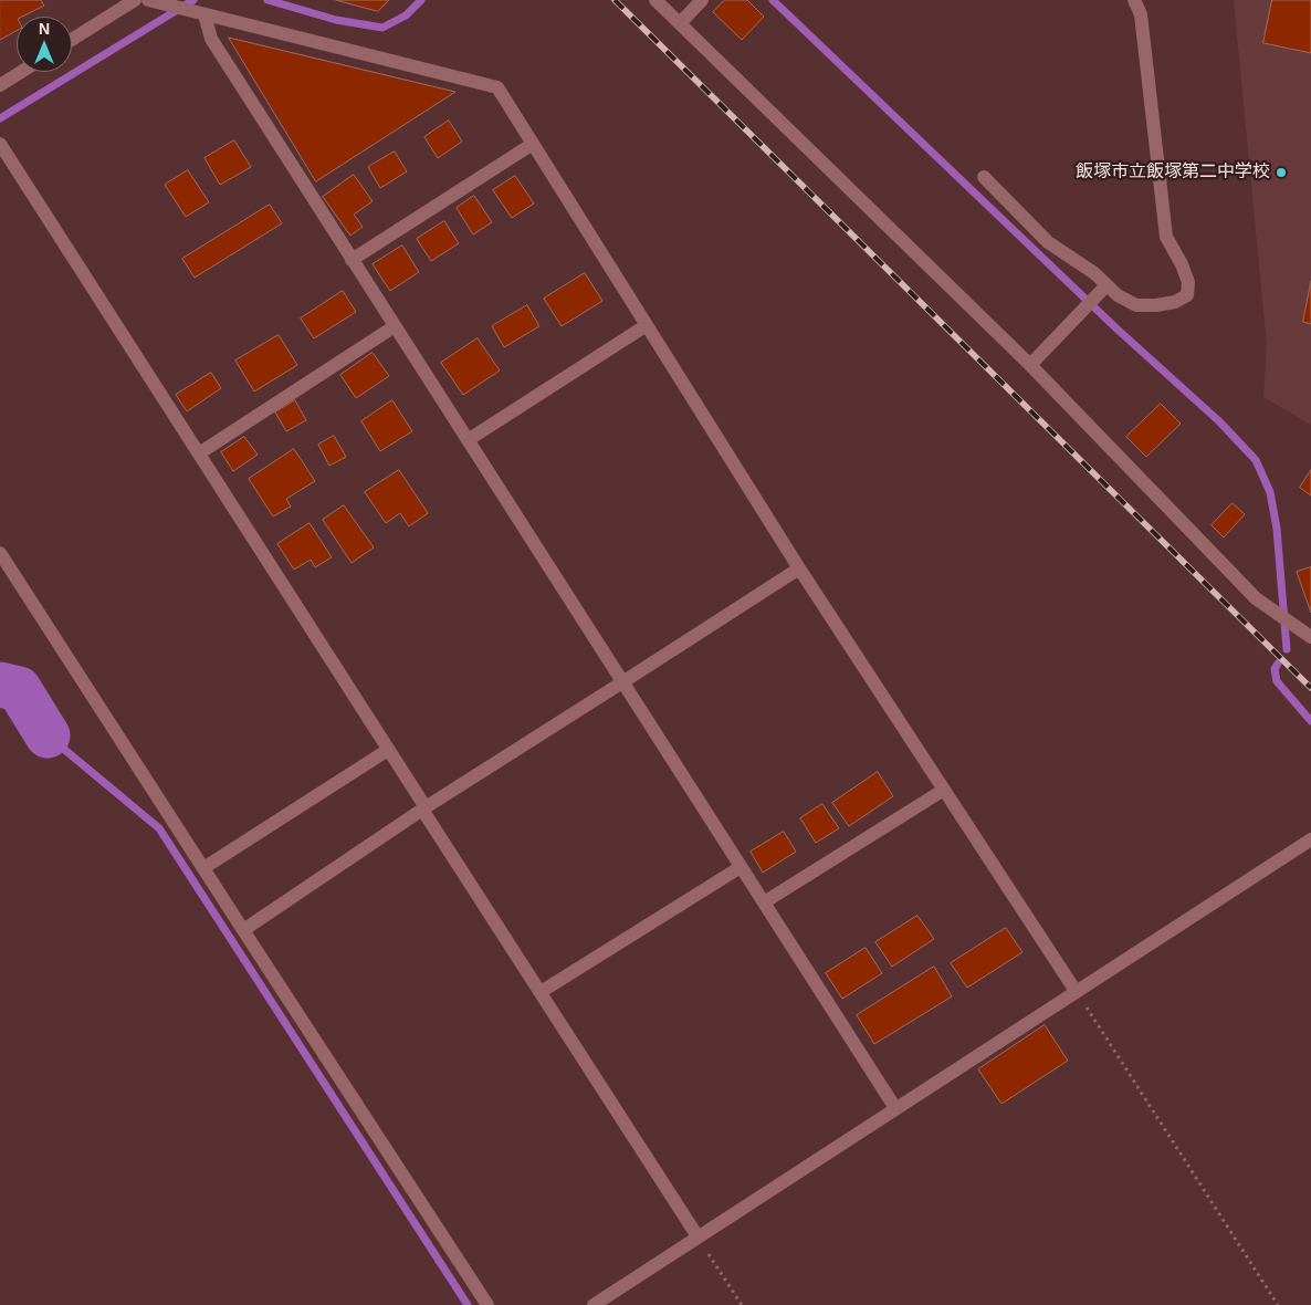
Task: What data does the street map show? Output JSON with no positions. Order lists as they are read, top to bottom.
{
  "places": ["飯塚市立飯塚第二中学校"],
  "north": "top"
}
